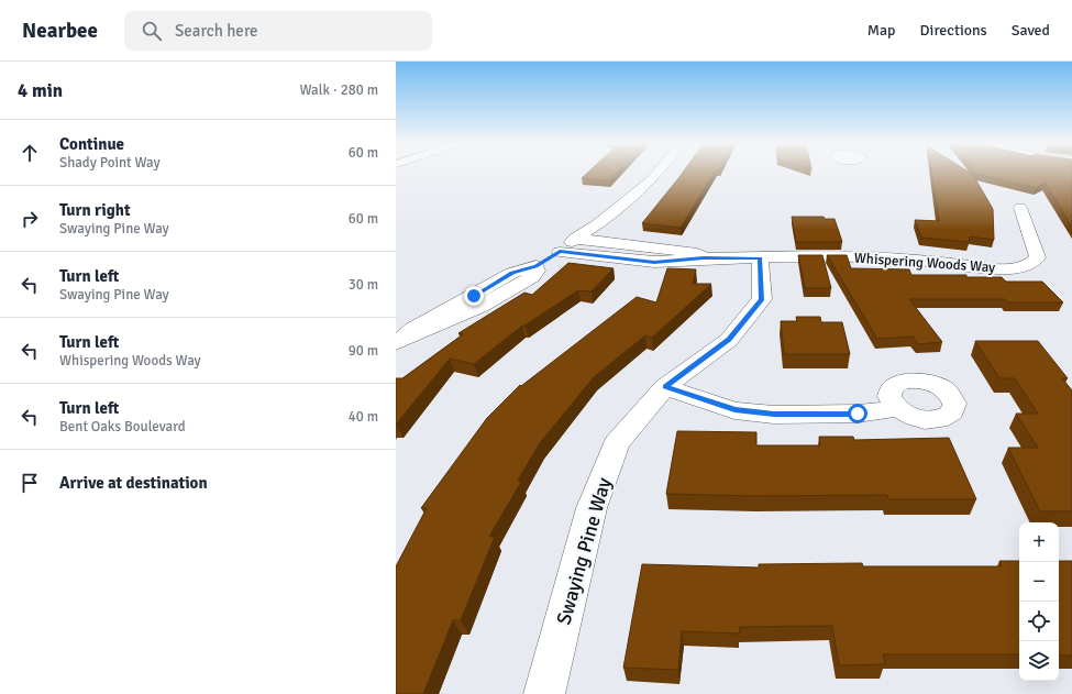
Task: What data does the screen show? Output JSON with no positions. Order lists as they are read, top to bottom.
{
  "streets": {
    "street": ["Whispering Woods Way", "Swaying Pine Way"]
  },
  "crossings": [
    ["Whispering Woods Way", "Swaying Pine Way"]
  ],
  "page": {
    "header": "Nearbee",
    "search": "Search here",
    "nav": ["Map", "Directions", "Saved"],
    "heading": ["4 min", "Walk · 280 m"],
    "list": [
      ["Continue", "Shady Point Way", "60 m"],
      ["Turn right", "Swaying Pine Way", "60 m"],
      ["Turn left", "Swaying Pine Way", "30 m"],
      ["Turn left", "Whispering Woods Way", "90 m"],
      ["Turn left", "Bent Oaks Boulevard", "40 m"],
      "Arrive at destination"
    ],
    "map_buttons": ["+", "−"]
  }
}
